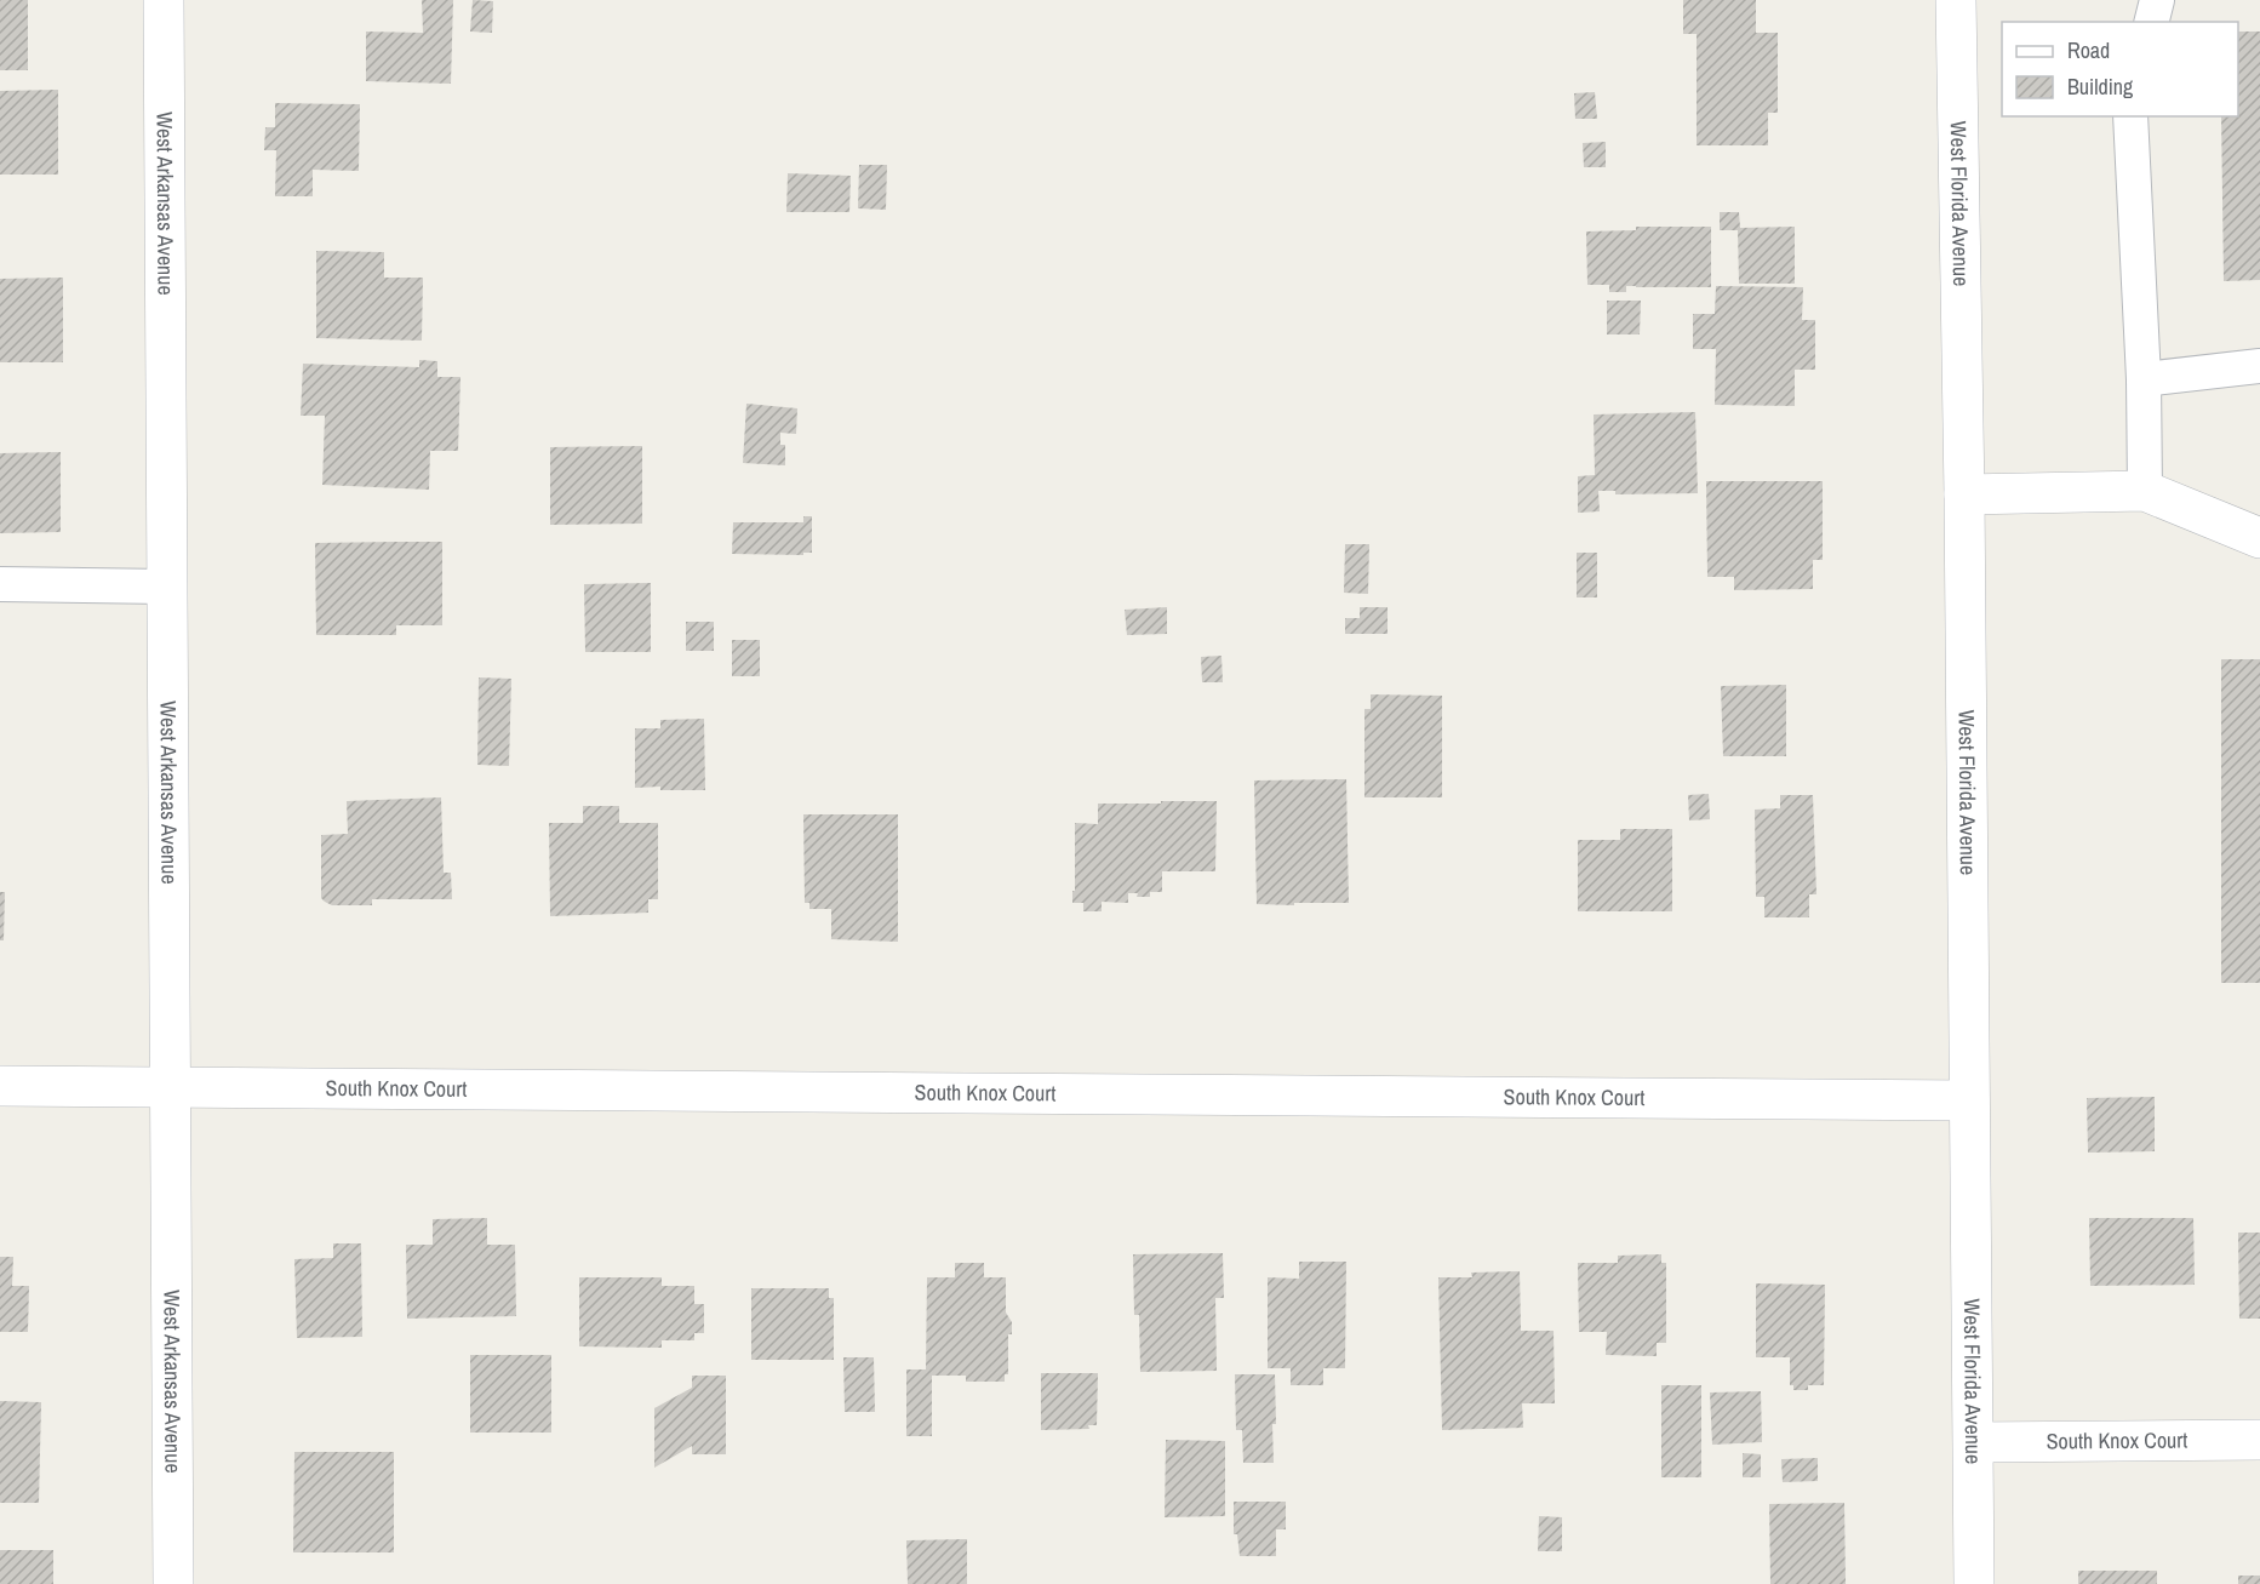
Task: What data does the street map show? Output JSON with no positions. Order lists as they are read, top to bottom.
{
  "streets": {
    "street": ["West Arkansas Avenue", "West Florida Avenue", "South Knox Court"]
  },
  "crossings": [
    ["West Arkansas Avenue", "South Knox Court"],
    ["West Florida Avenue", "South Knox Court"]
  ],
  "legend": ["Road", "Building"]
}
